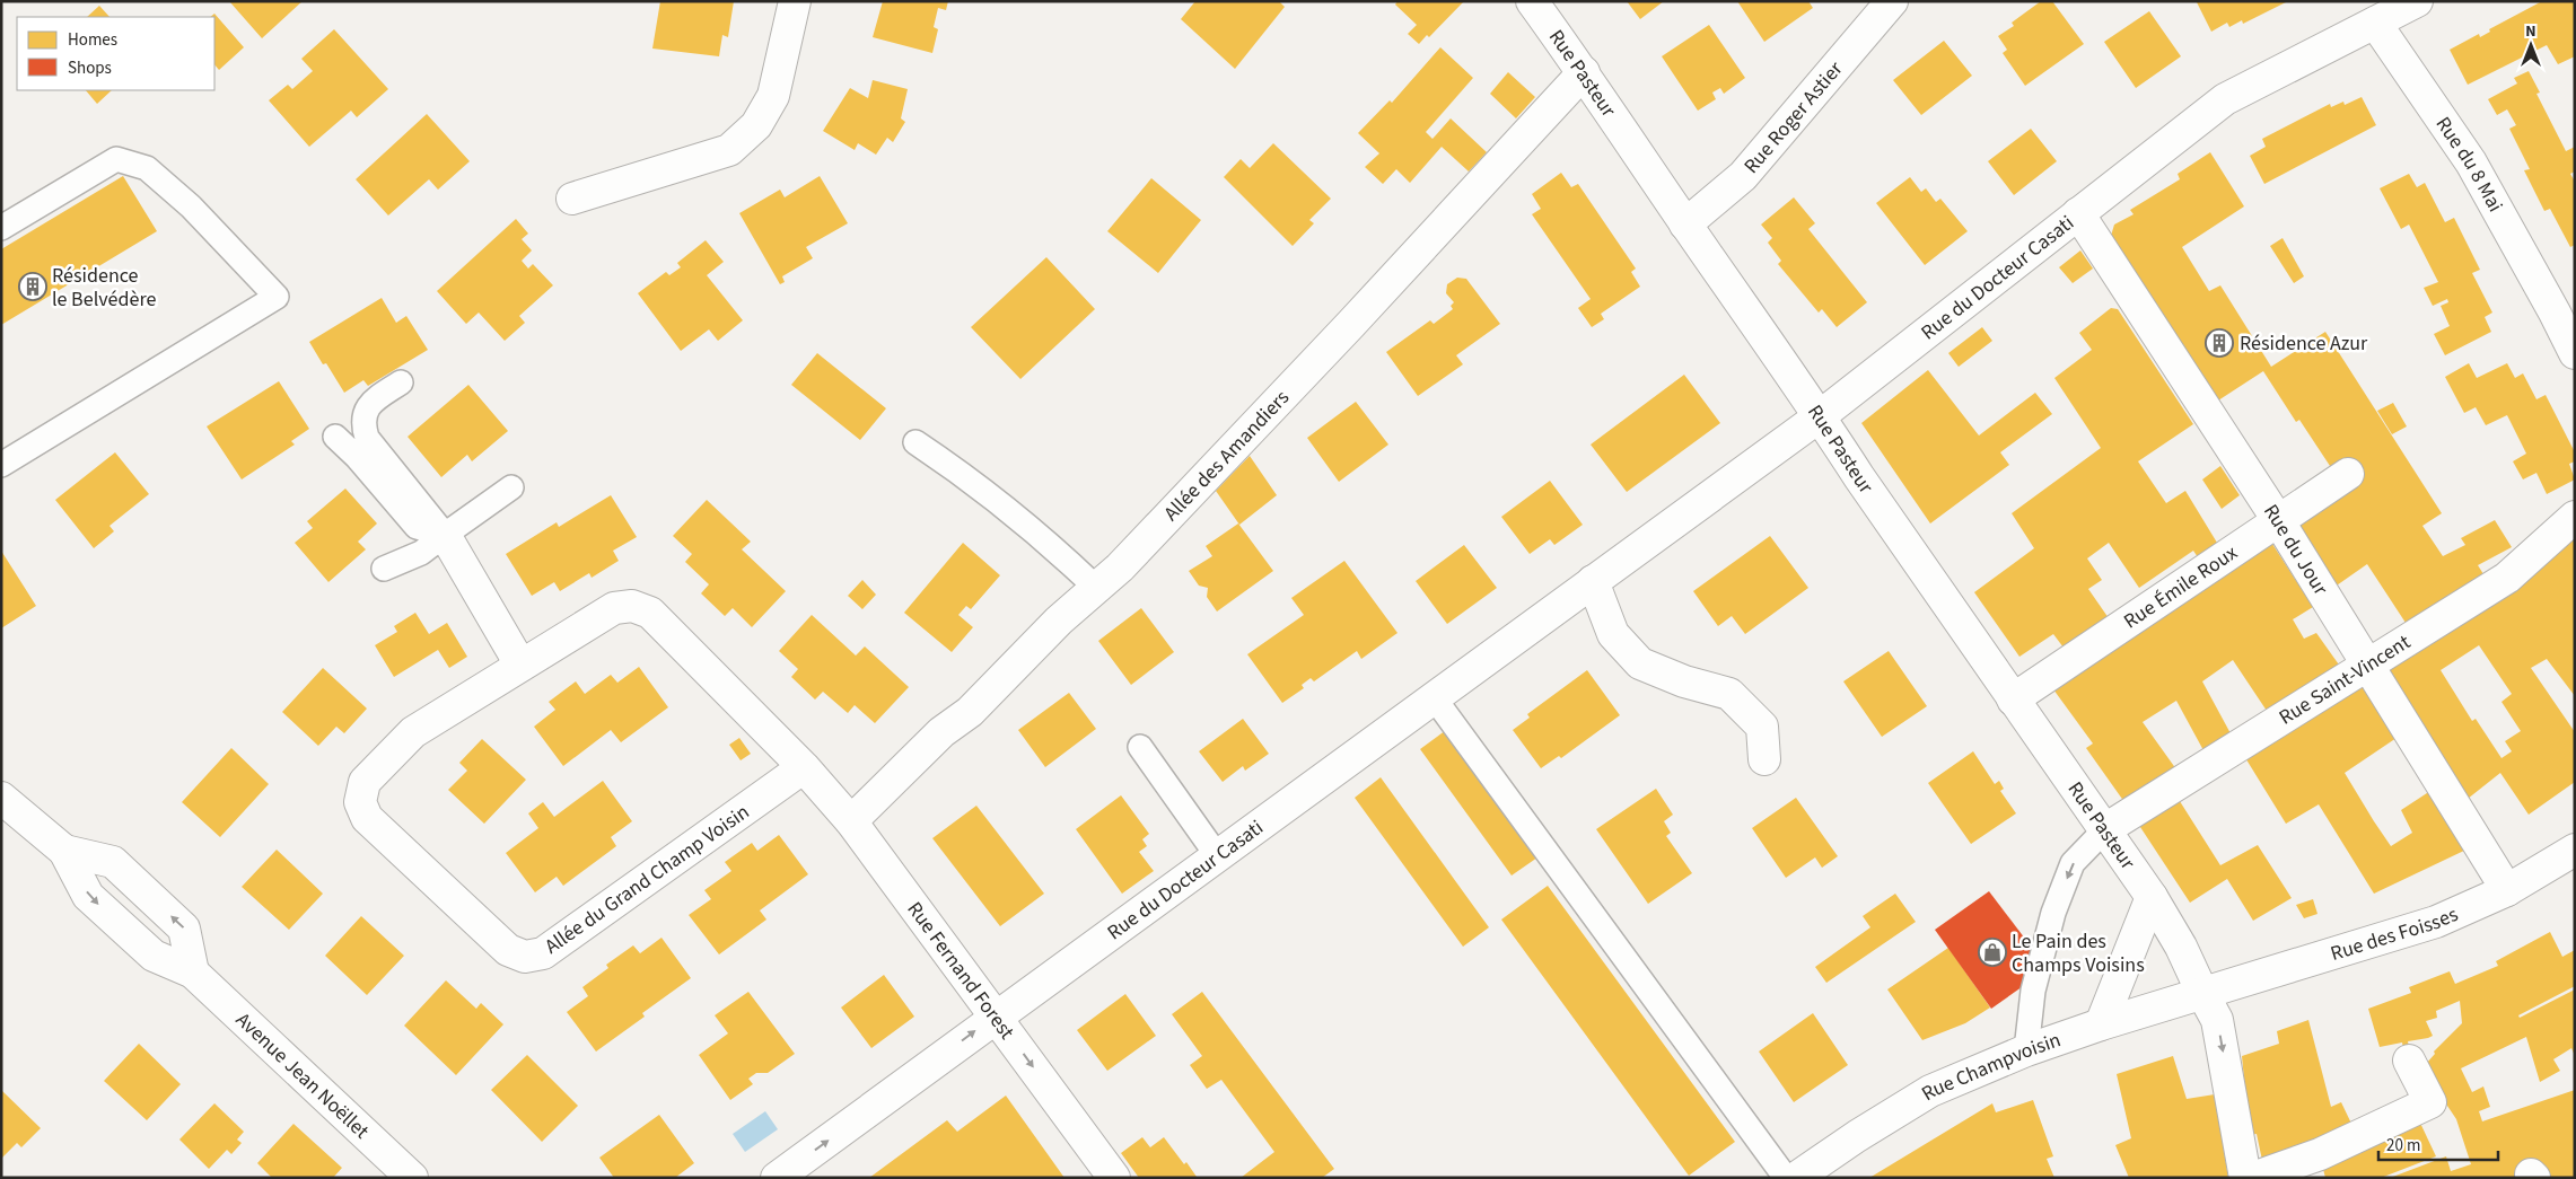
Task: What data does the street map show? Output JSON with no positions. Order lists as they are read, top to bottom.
{
  "streets": {
    "street": [
      "Rue Pasteur",
      "Rue Roger Astier",
      "Rue du 8 Mai",
      "Rue du Docteur Casati",
      "Allée des Amandiers",
      "Rue du Jour",
      "Rue Émile Roux",
      "Rue Saint-Vincent",
      "Allée du Grand Champ Voisin",
      "Rue des Foisses",
      "Rue Fernand Forest",
      "Rue Champvoisin",
      "Avenue Jean Noëllet"
    ]
  },
  "crossings": [
    ["Rue Pasteur", "Rue Roger Astier"],
    ["Rue Pasteur", "Rue du Docteur Casati"],
    ["Rue Pasteur", "Allée des Amandiers"],
    ["Rue Pasteur", "Rue Émile Roux"],
    ["Rue Pasteur", "Rue Saint-Vincent"],
    ["Rue Pasteur", "Rue des Foisses"],
    ["Rue Pasteur", "Rue Champvoisin"],
    ["Rue du 8 Mai", "Rue du Docteur Casati"],
    ["Rue du Docteur Casati", "Rue du Jour"],
    ["Rue du Docteur Casati", "Rue Fernand Forest"],
    ["Allée des Amandiers", "Rue Fernand Forest"],
    ["Rue du Jour", "Rue Émile Roux"],
    ["Rue du Jour", "Rue Saint-Vincent"],
    ["Rue du Jour", "Rue des Foisses"],
    ["Allée du Grand Champ Voisin", "Rue Fernand Forest"],
    ["Rue des Foisses", "Rue Champvoisin"]
  ],
  "one_way": ["Rue Fernand Forest"],
  "places": {
    "building": ["Résidence le Belvédère", "Résidence Azur"],
    "shop": ["Le Pain des Champs Voisins"]
  },
  "legend": ["Homes", "Shops"],
  "scale_bar": "20 m",
  "north": "top"
}
